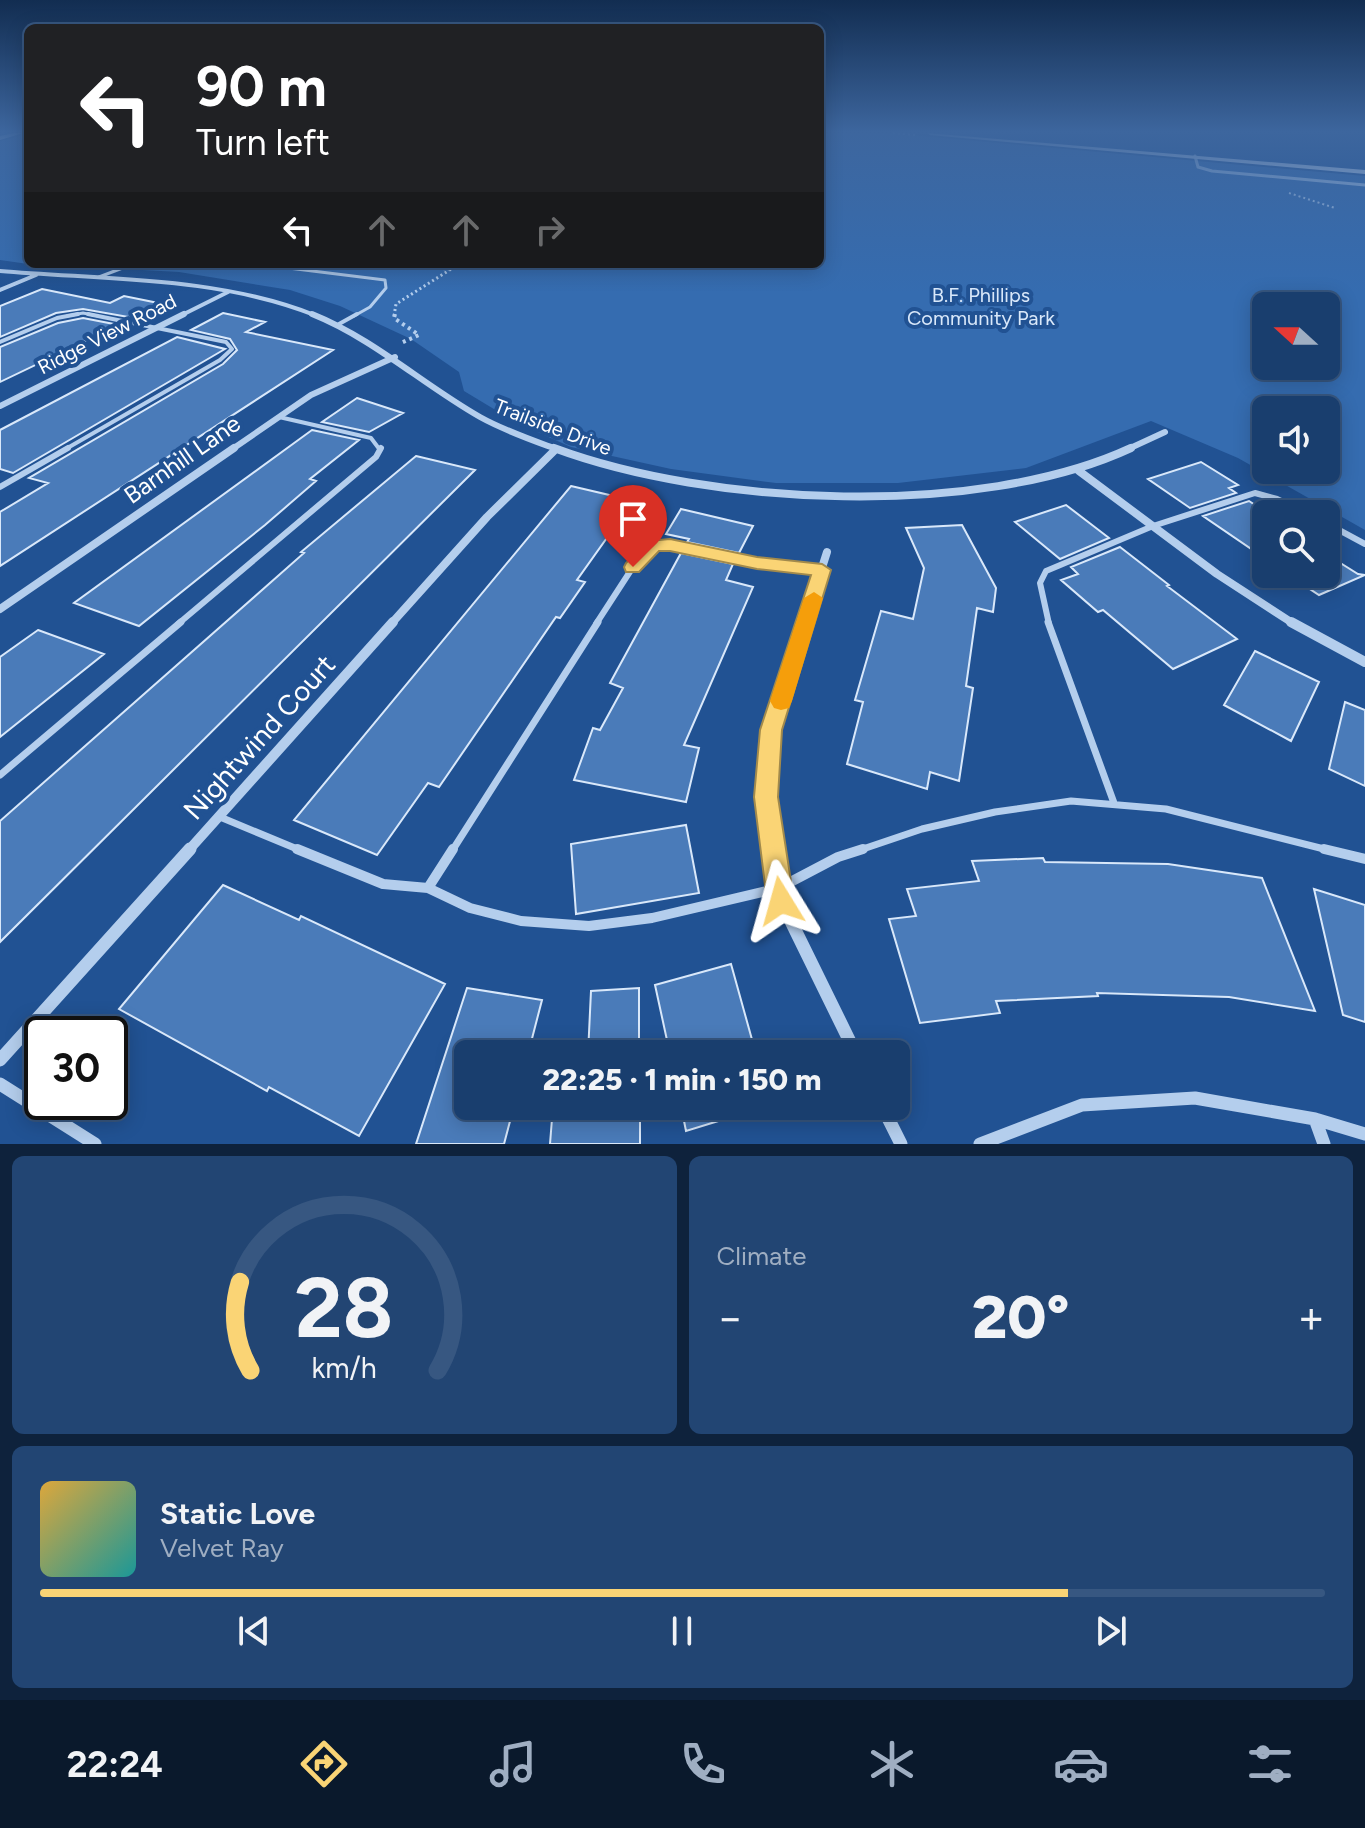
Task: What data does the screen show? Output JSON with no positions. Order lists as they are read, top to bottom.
{
  "streets": {
    "street": [
      "Ridge View Road",
      "Trailside Drive",
      "Barnhill Lane",
      "Nightwind Court"
    ]
  },
  "crossings": [
    ["Ridge View Road", "Trailside Drive"],
    ["Trailside Drive", "Barnhill Lane"],
    ["Trailside Drive", "Nightwind Court"]
  ],
  "parks": ["B.F. Phillips Community Park"],
  "north": "left",
  "page": {
    "turn": ["90 m", "Turn left"],
    "limit": "30",
    "trip": "22:25 · 1 min · 150 m",
    "tile": "Climate",
    "heat": ["−", "20°", "+"],
    "song": ["Static Love", "Velvet Ray"],
    "tabs": "22:24",
    "gauge": ["28", "km/h"]
  }
}
